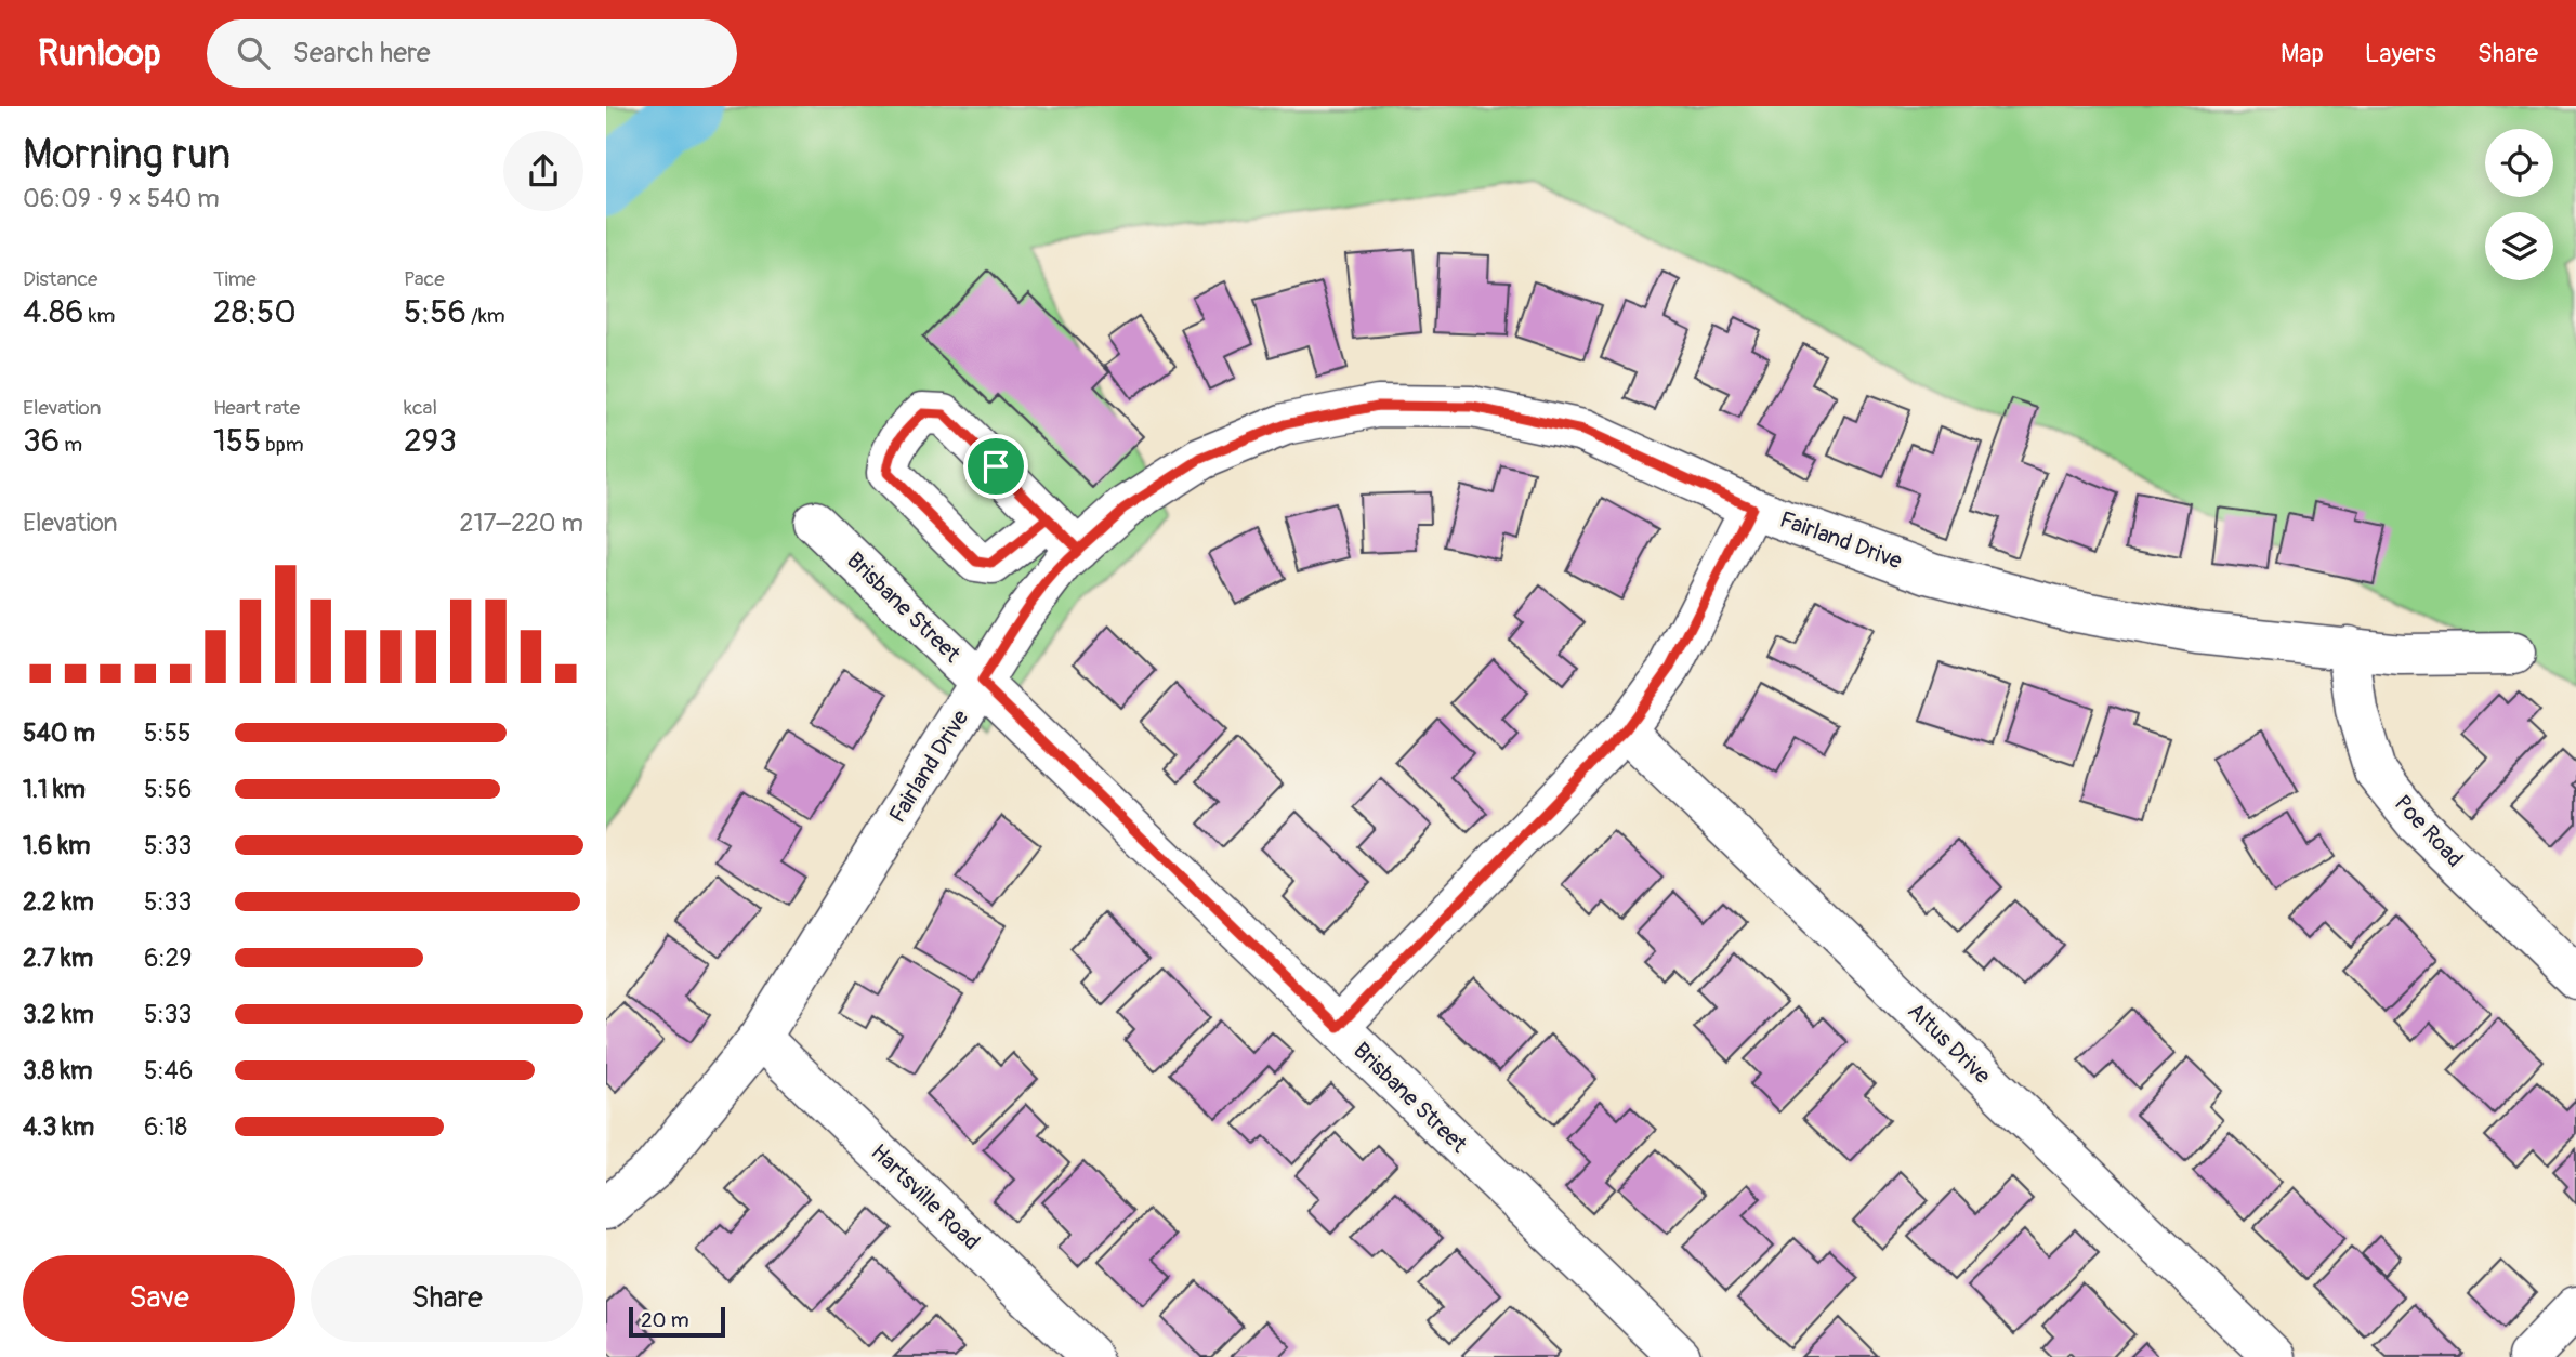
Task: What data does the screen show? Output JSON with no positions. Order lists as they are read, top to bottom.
{
  "streets": {
    "street": [
      "Fairland Drive",
      "Brisbane Street",
      "Poe Road",
      "Altus Drive",
      "Hartsville Road"
    ]
  },
  "crossings": [
    ["Fairland Drive", "Brisbane Street"],
    ["Fairland Drive", "Poe Road"],
    ["Fairland Drive", "Hartsville Road"]
  ],
  "scale_bar": "20 m",
  "page": {
    "header": "Runloop",
    "search": "Search here",
    "nav": ["Map", "Layers", "Share"],
    "heading": ["Morning run", "06:09 · 9 × 540 m"],
    "stats": [
      ["Distance", "4.86 km"],
      ["Time", "28:50"],
      ["Pace", "5:56 /km"],
      ["Elevation", "36 m"],
      ["Heart rate", "155 bpm"],
      ["kcal", "293"]
    ],
    "chart": ["Elevation", "217–220 m"],
    "list": [
      {
        "name": "540 m",
        "note": "5:55"
      },
      {
        "name": "1.1 km",
        "note": "5:56"
      },
      {
        "name": "1.6 km",
        "note": "5:33"
      },
      {
        "name": "2.2 km",
        "note": "5:33"
      },
      {
        "name": "2.7 km",
        "note": "6:29"
      },
      {
        "name": "3.2 km",
        "note": "5:33"
      },
      {
        "name": "3.8 km",
        "note": "5:46"
      },
      {
        "name": "4.3 km",
        "note": "6:18"
      }
    ],
    "buttons": ["Save", "Share"],
    "scale": "20 m"
  }
}
